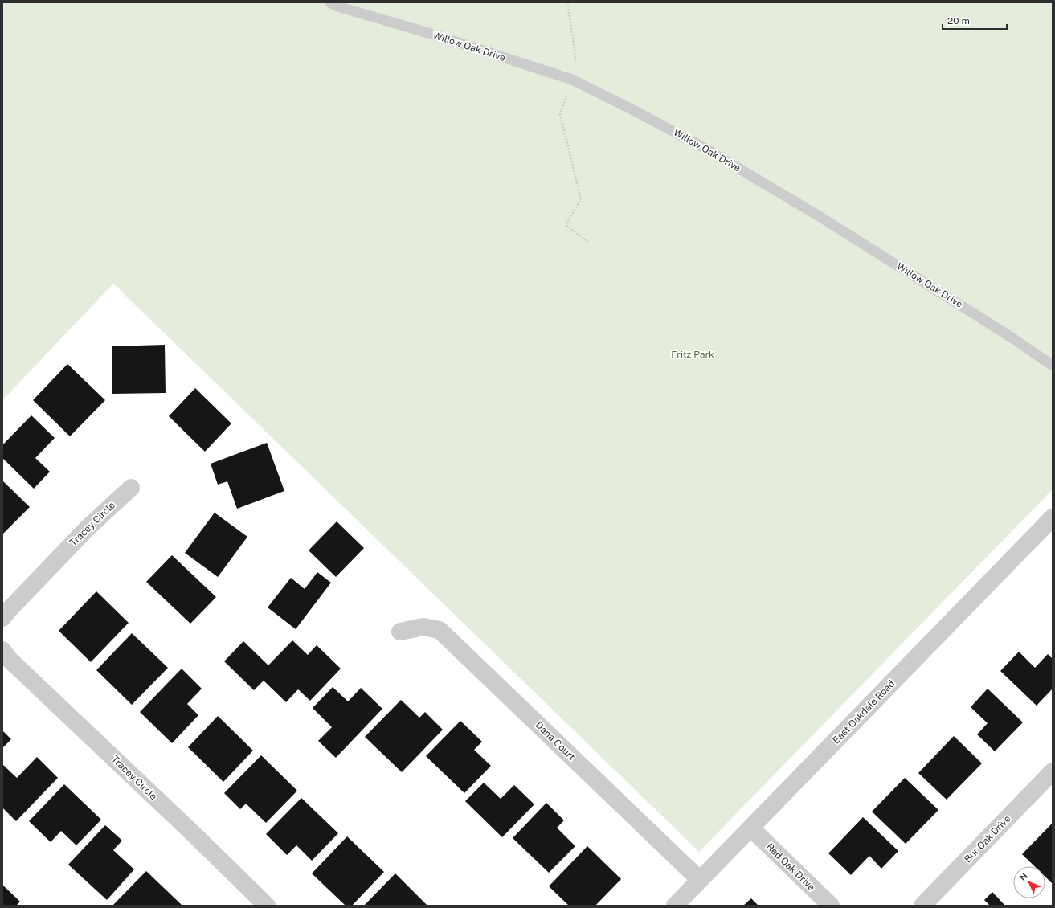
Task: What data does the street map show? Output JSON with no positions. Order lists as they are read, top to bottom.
{
  "streets": {
    "street": [
      "Tracey Circle",
      "East Oakdale Road",
      "Dana Court",
      "Bur Oak Drive",
      "Red Oak Drive"
    ],
    "lane": ["Willow Oak Drive"]
  },
  "crossings": [
    ["East Oakdale Road", "Dana Court"],
    ["East Oakdale Road", "Red Oak Drive"]
  ],
  "parks": ["Fritz Park"],
  "scale_bar": "20 m",
  "north": "top left"
}
